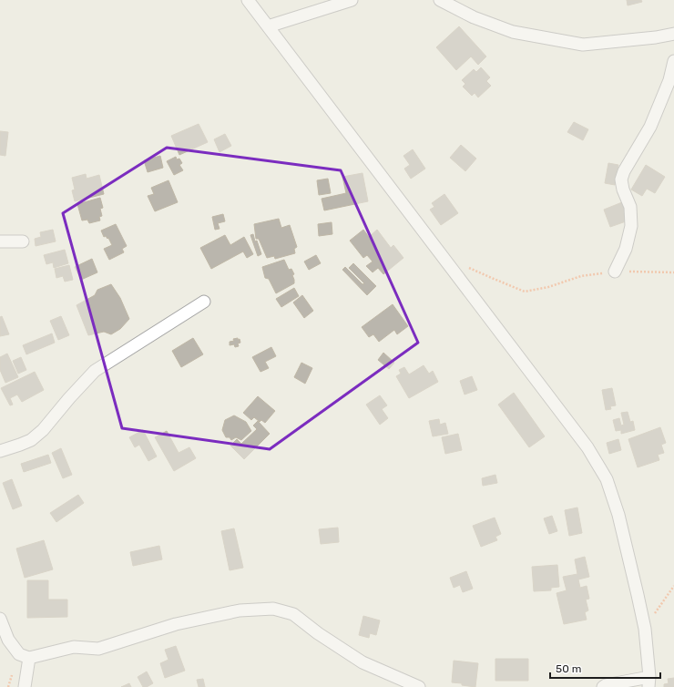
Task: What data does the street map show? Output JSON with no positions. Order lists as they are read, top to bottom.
{
  "scale_bar": "50 m"
}
